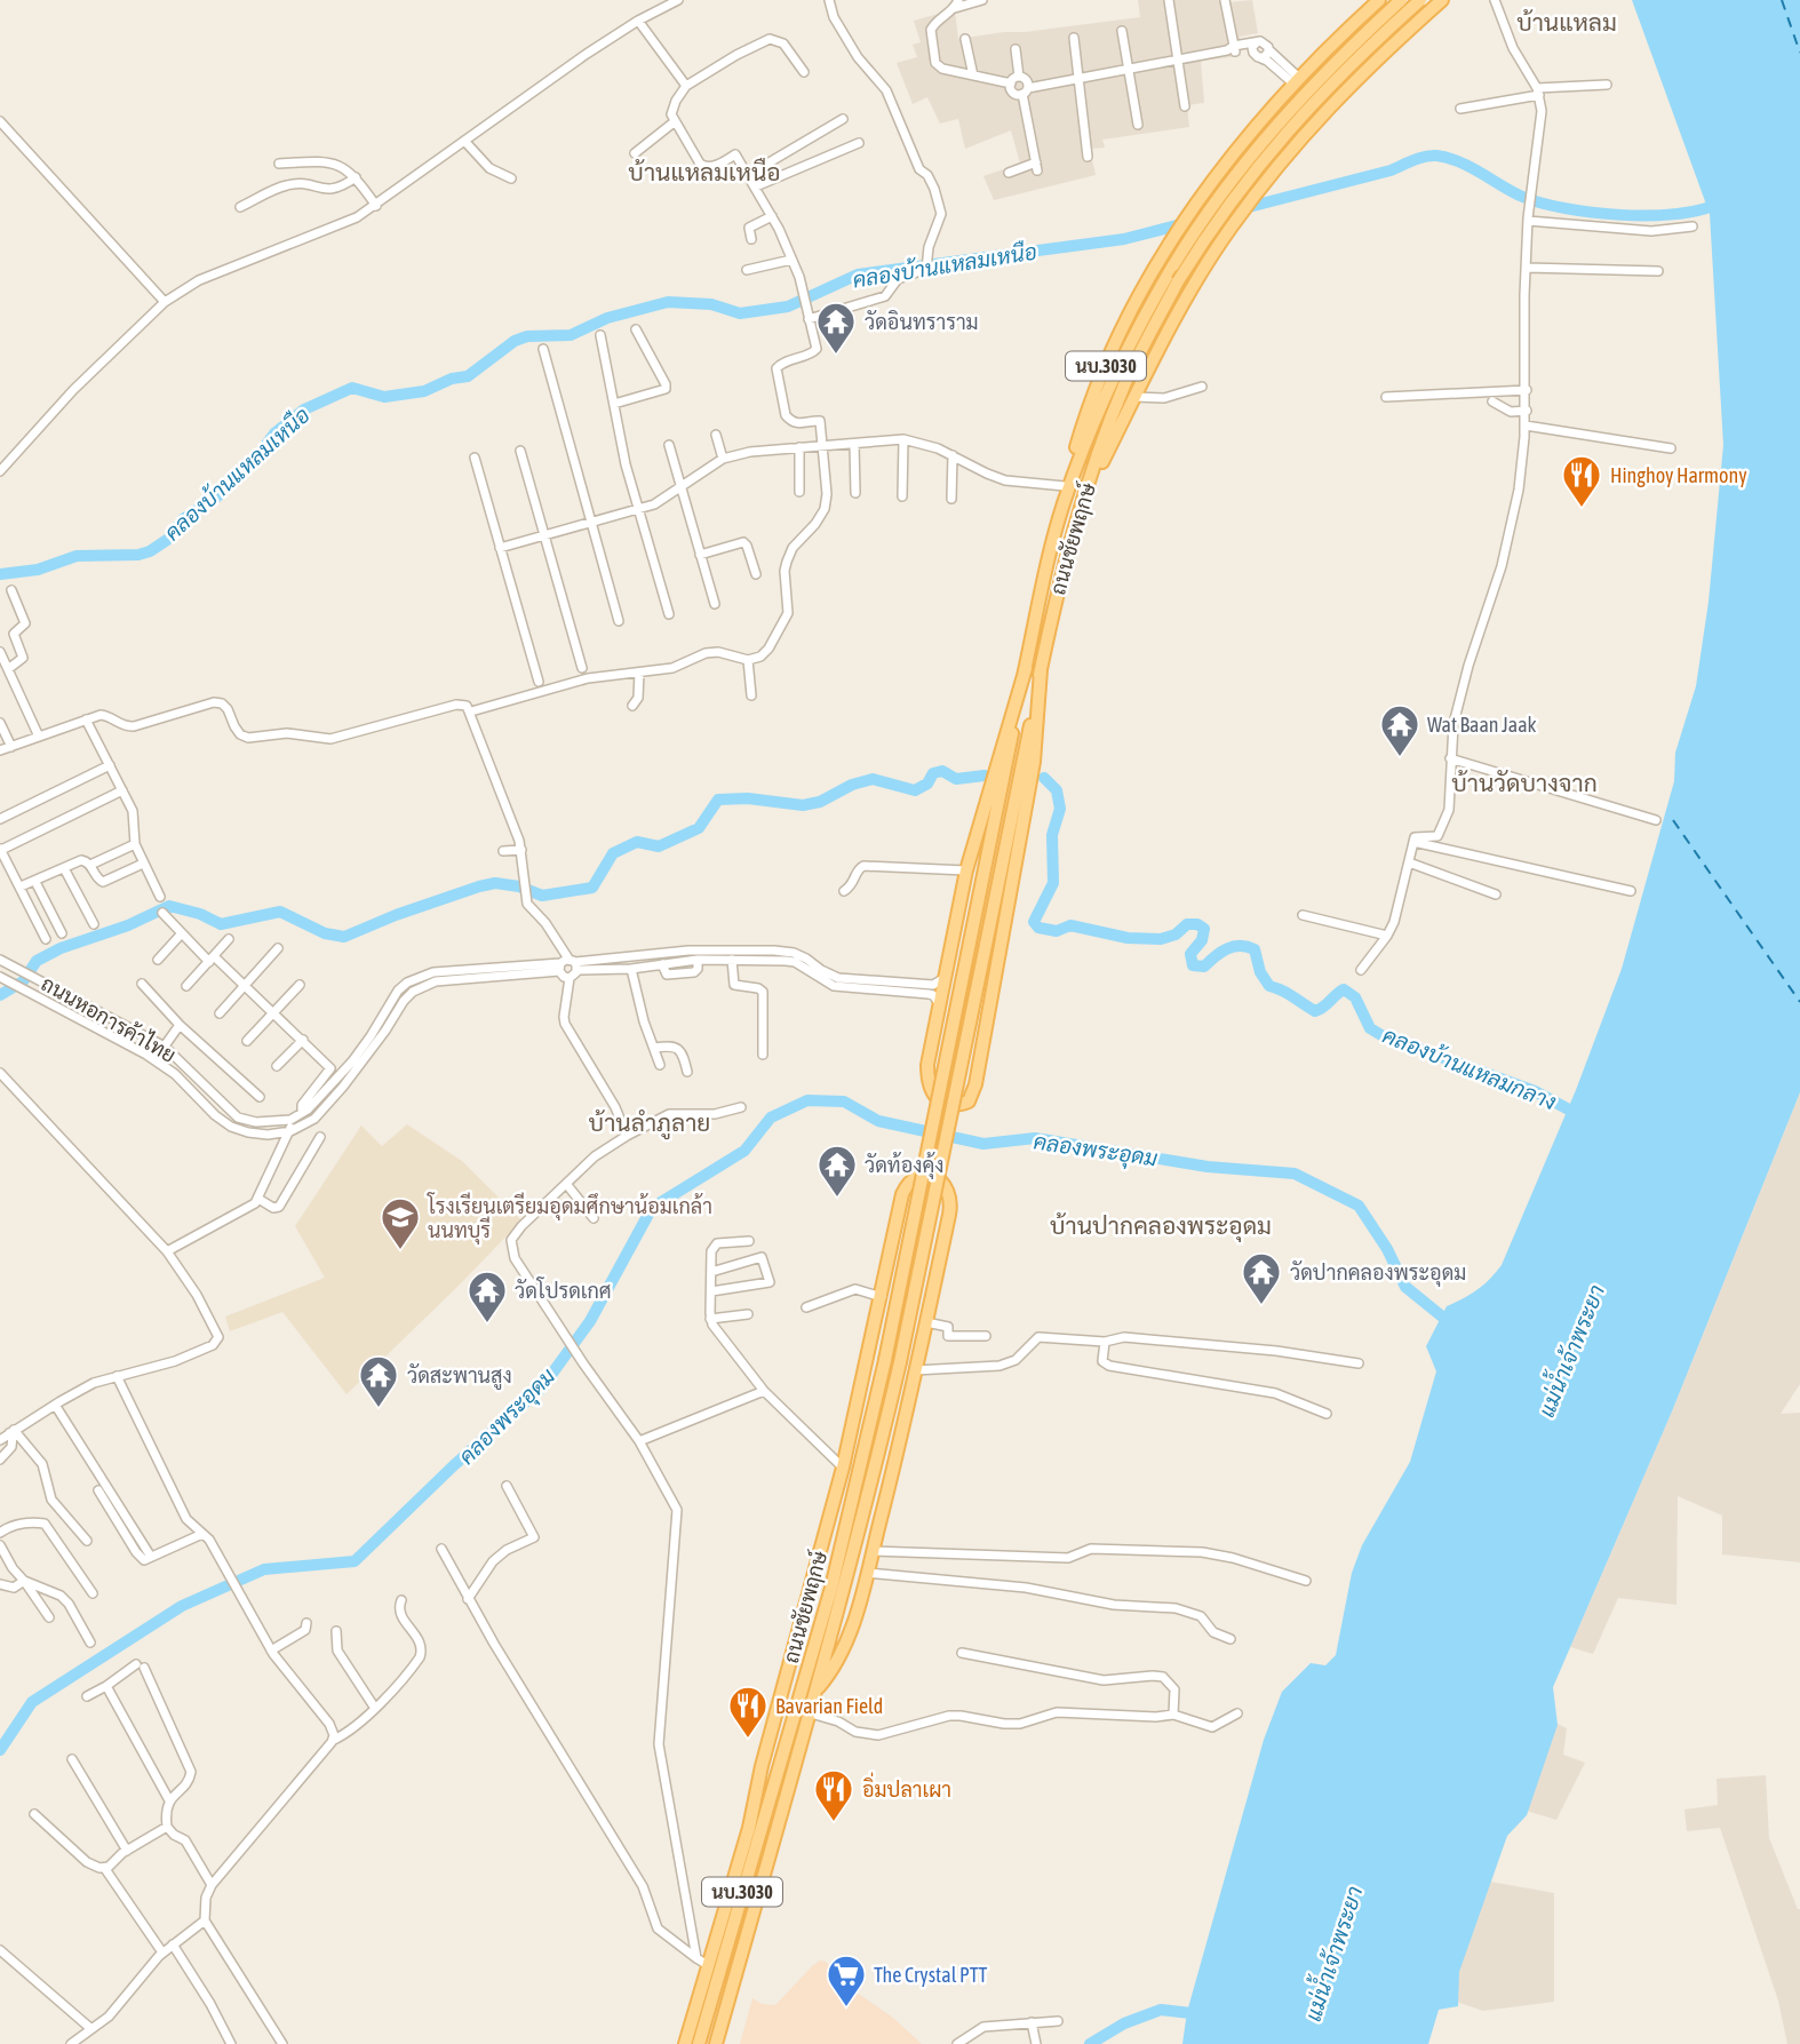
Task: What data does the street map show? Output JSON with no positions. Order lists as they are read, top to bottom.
{
  "streets": {
    "main road": ["นบ.3030", "ถนนชัยพฤกษ์"],
    "street": ["ถนนหอการค้าไทย"]
  },
  "districts": [
    "บ้านแหลม",
    "บ้านแหลมเหนือ",
    "บ้านวัดบางจาก",
    "บ้านลำภูลาย",
    "บ้านปากคลองพระอุดม"
  ],
  "water": [
    "คลองบ้านแหลมเหนือ",
    "คลองบ้านแหลมกลาง",
    "คลองพระอุดม",
    "แม่น้ำเจ้าพระยา"
  ],
  "places": {
    "temple": [
      "วัดอินทราราม",
      "Wat Baan Jaak",
      "วัดท้องคุ้ง",
      "วัดปากคลองพระอุดม",
      "วัดโปรดเกศ",
      "วัดสะพานสูง"
    ],
    "restaurant": ["Hinghoy Harmony", "Bavarian Field", "อิ่มปลาเผา"],
    "school or university": ["โรงเรียนเตรียมอุดมศึกษาน้อมเกล้า นนทบุรี"],
    "supermarket": ["The Crystal PTT"]
  }
}
